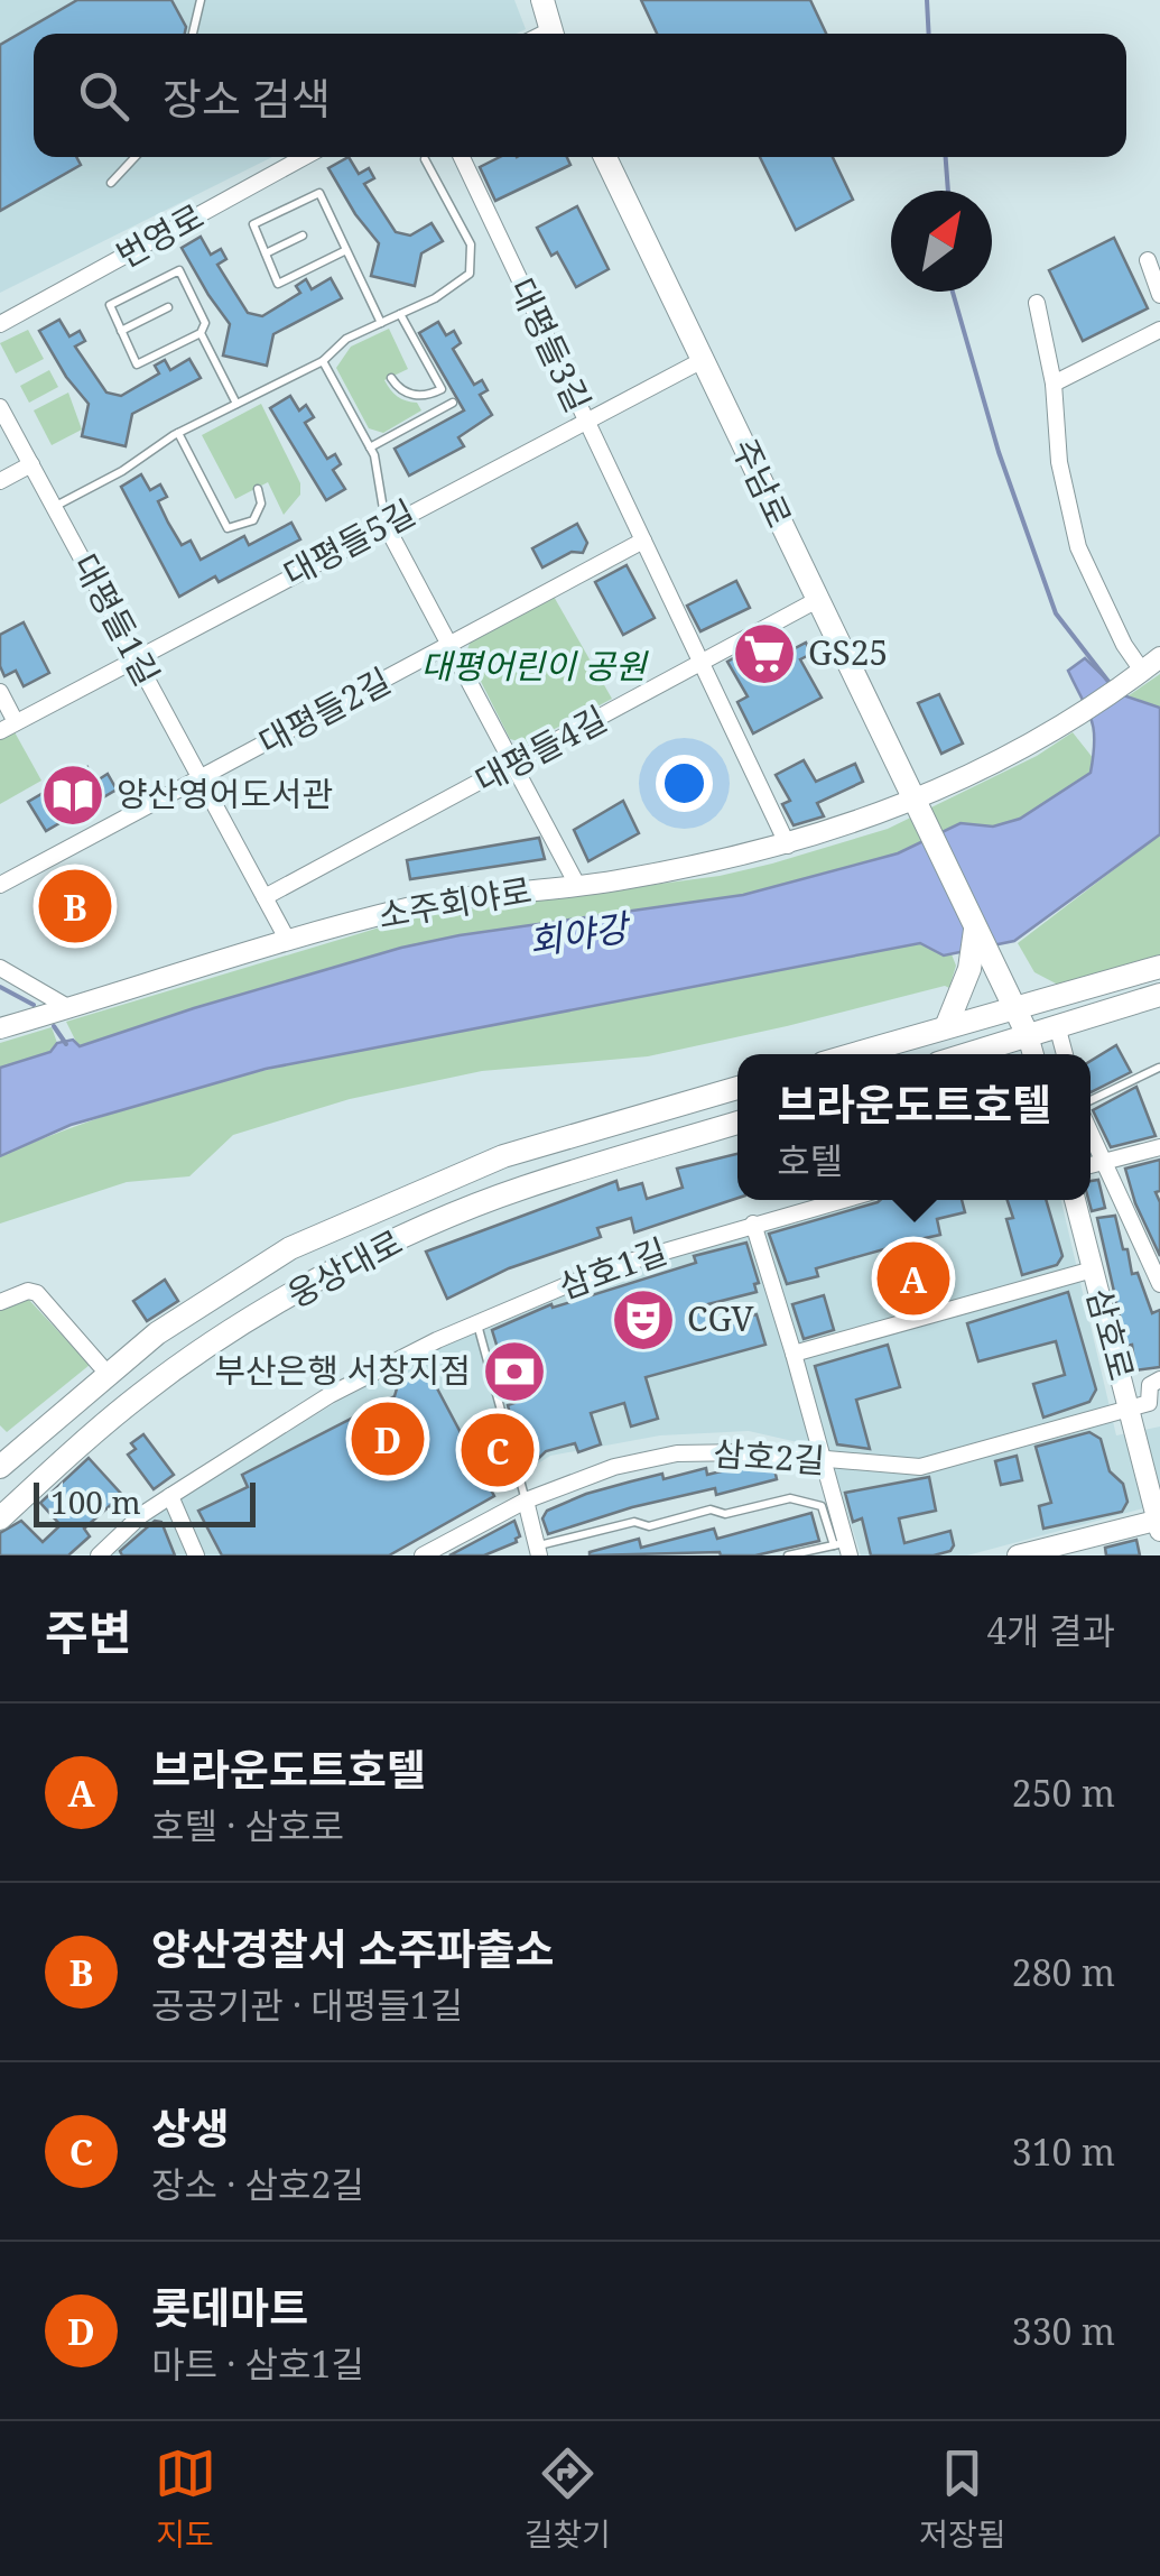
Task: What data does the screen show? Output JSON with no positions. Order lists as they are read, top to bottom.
{
  "streets": {
    "main road": ["주남로", "웅상대로"],
    "street": [
      "번영로",
      "대평들3길",
      "대평들5길",
      "대평들1길",
      "대평들2길",
      "대평들4길",
      "소주회야로",
      "삼호1길",
      "삼호로",
      "삼호2길"
    ]
  },
  "crossings": [
    ["대평들3길", "대평들5길"],
    ["대평들3길", "대평들4길"],
    ["대평들3길", "소주회야로"],
    ["주남로", "대평들5길"],
    ["주남로", "대평들4길"],
    ["주남로", "소주회야로"],
    ["대평들5길", "대평들1길"],
    ["대평들1길", "대평들2길"],
    ["대평들1길", "대평들4길"],
    ["대평들1길", "소주회야로"],
    ["삼호로", "삼호2길"]
  ],
  "water": ["회야강"],
  "parks": ["대평어린이 공원"],
  "places": {
    "supermarket": ["GS25"],
    "library": ["양산영어도서관"],
    "theatre": ["CGV"],
    "bank": ["부산은행 서창지점"]
  },
  "scale_bar": "100 m",
  "north": "top right",
  "page": {
    "search": "장소 검색",
    "pins": [
      "B",
      "A",
      "D",
      "C"
    ],
    "popup": ["브라운도트호텔", "호텔"],
    "scale": "100 m",
    "heading": ["주변", "4개 결과"],
    "list": [
      {
        "mark": "A",
        "name": "브라운도트호텔",
        "note": "호텔 · 삼호로",
        "value": "250 m"
      },
      {
        "mark": "B",
        "name": "양산경찰서 소주파출소",
        "note": "공공기관 · 대평들1길",
        "value": "280 m"
      },
      {
        "mark": "C",
        "name": "상생",
        "note": "장소 · 삼호2길",
        "value": "310 m"
      },
      {
        "mark": "D",
        "name": "롯데마트",
        "note": "마트 · 삼호1길",
        "value": "330 m"
      }
    ],
    "nav": ["지도", "길찾기", "저장됨"]
  }
}
